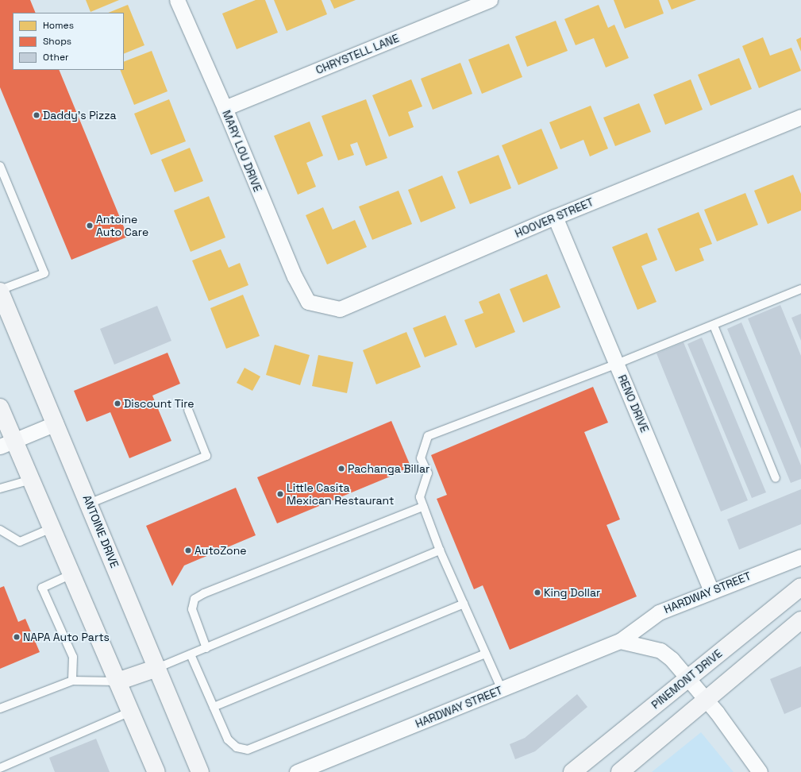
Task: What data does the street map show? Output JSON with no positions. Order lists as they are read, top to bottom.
{
  "streets": {
    "main road": ["ANTOINE DRIVE", "PINEMONT DRIVE"],
    "street": [
      "CHRYSTELL LANE",
      "MARY LOU DRIVE",
      "HOOVER STREET",
      "RENO DRIVE",
      "HARDWAY STREET"
    ]
  },
  "crossings": [
    ["CHRYSTELL LANE", "MARY LOU DRIVE"],
    ["MARY LOU DRIVE", "HOOVER STREET"],
    ["HOOVER STREET", "RENO DRIVE"],
    ["RENO DRIVE", "HARDWAY STREET"]
  ],
  "places": [
    "Daddy's Pizza",
    "Antoine Auto Care",
    "Discount Tire",
    "Pachanga Billar",
    "Little Casita Mexican Restaurant",
    "AutoZone",
    "King Dollar",
    "NAPA Auto Parts"
  ],
  "legend": ["Homes", "Shops", "Other"]
}
